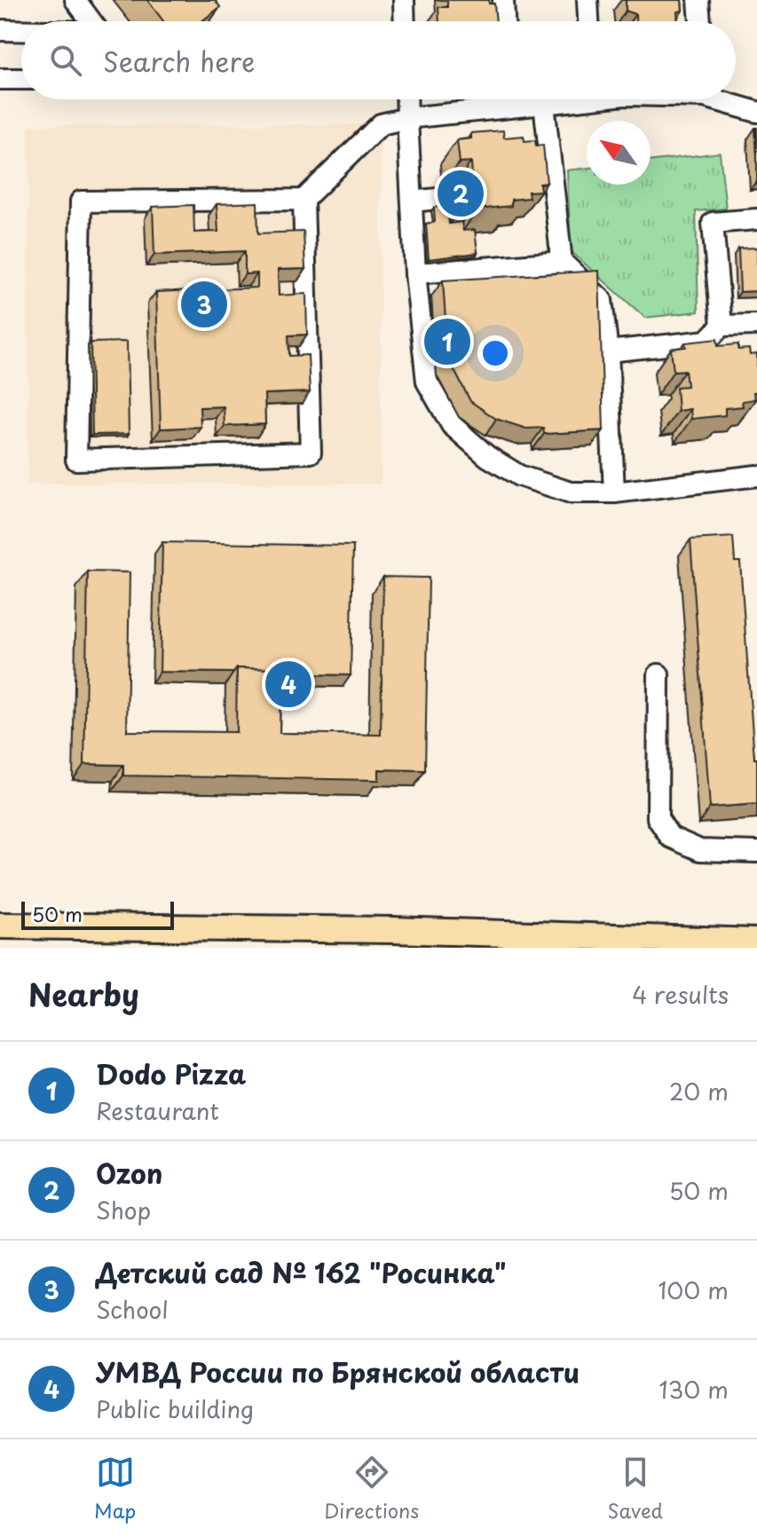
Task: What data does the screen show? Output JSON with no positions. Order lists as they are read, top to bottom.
{
  "scale_bar": "50 m",
  "north": "top left",
  "page": {
    "search": "Search here",
    "pins": [
      "2",
      "3",
      "1",
      "4"
    ],
    "scale": "50 m",
    "heading": ["Nearby", "4 results"],
    "list": [
      {
        "mark": "1",
        "name": "Dodo Pizza",
        "note": "Restaurant",
        "value": "20 m"
      },
      {
        "mark": "2",
        "name": "Ozon",
        "note": "Shop",
        "value": "50 m"
      },
      {
        "mark": "3",
        "name": "Детский сад № 162 \"Росинка\"",
        "note": "School",
        "value": "100 m"
      },
      {
        "mark": "4",
        "name": "УМВД России по Брянской области",
        "note": "Public building",
        "value": "130 m"
      }
    ],
    "nav": ["Map", "Directions", "Saved"]
  }
}
